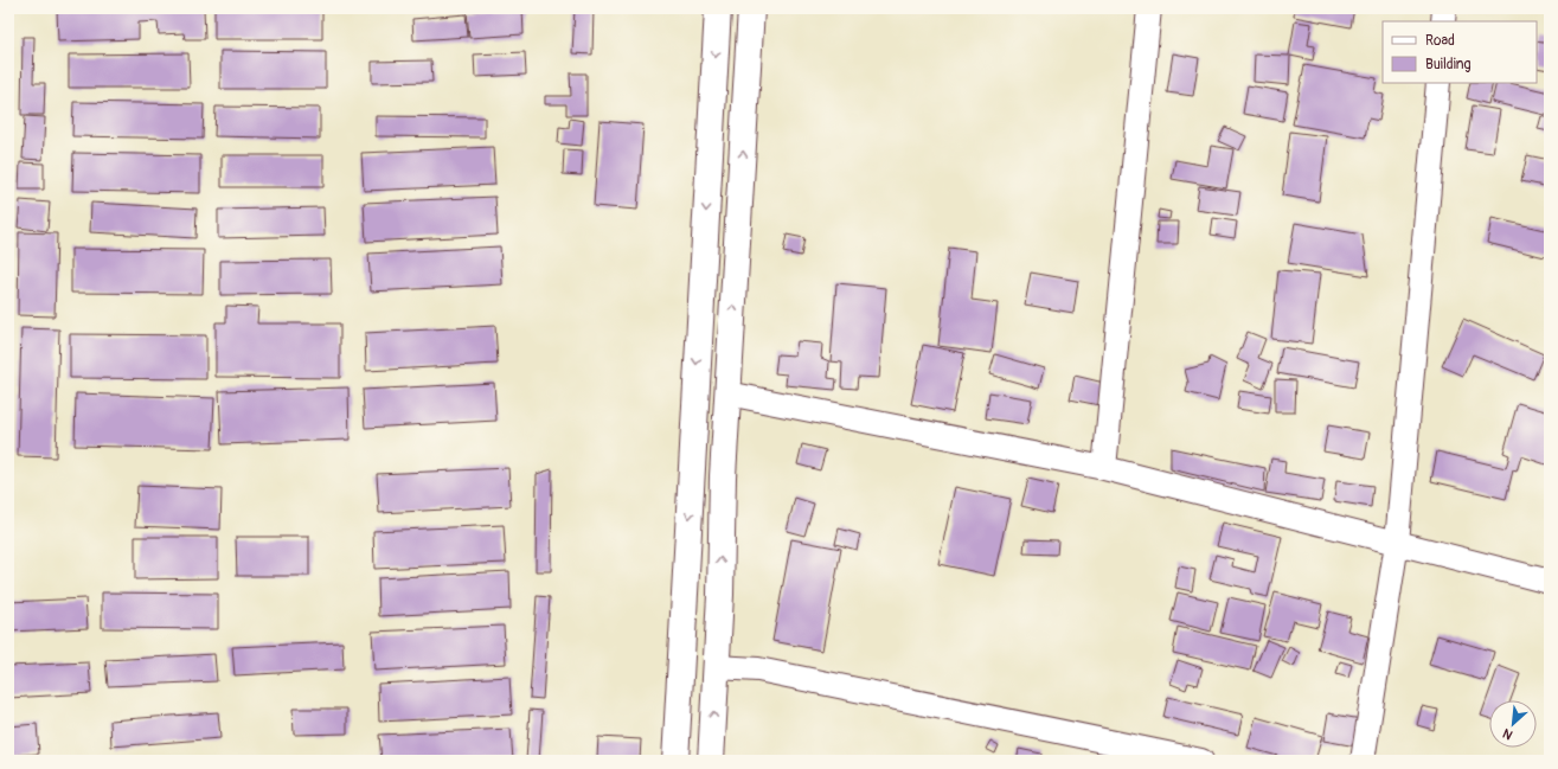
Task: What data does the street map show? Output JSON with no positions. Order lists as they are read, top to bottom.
{
  "legend": ["Road", "Building"],
  "north": "bottom left"
}
